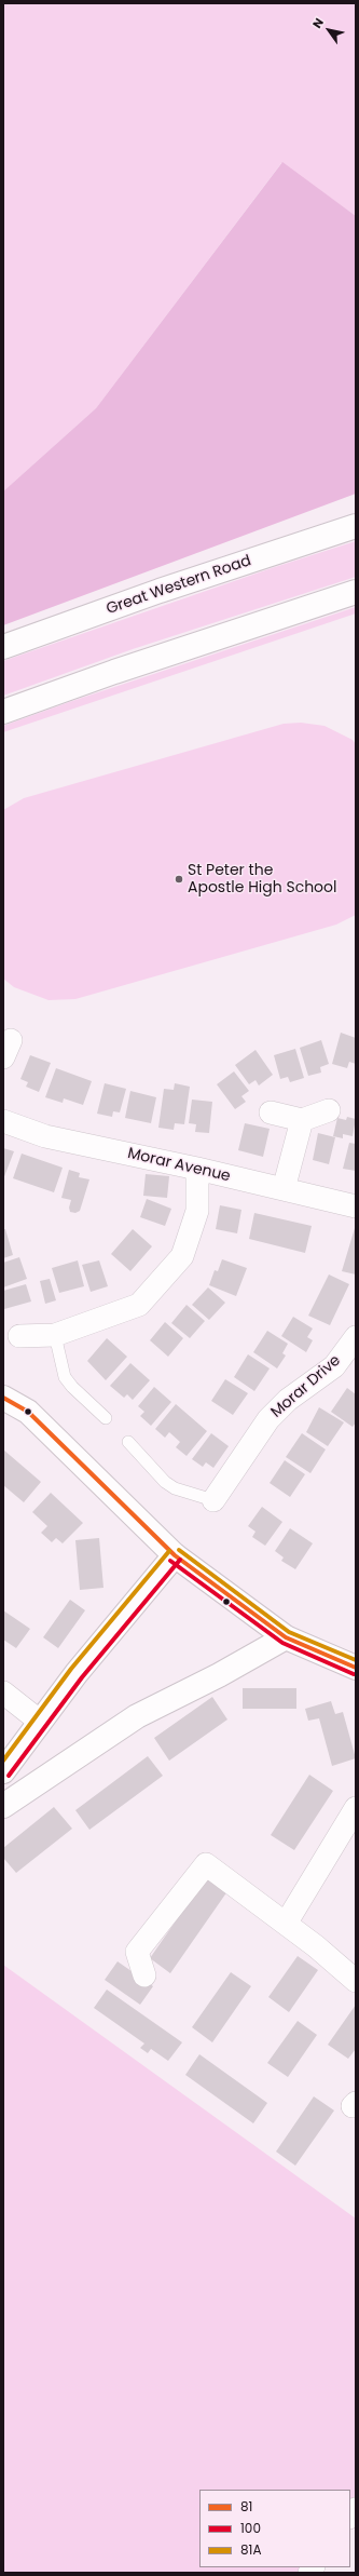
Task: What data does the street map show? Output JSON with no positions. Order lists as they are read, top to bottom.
{
  "streets": {
    "main road": ["Great Western Road"],
    "street": ["Morar Avenue", "Morar Drive"]
  },
  "places": ["St Peter the Apostle High School"],
  "lines": ["transit line 81", "transit line 81A", "transit line 100"],
  "legend": ["81", "100", "81A"],
  "north": "top left"
}
